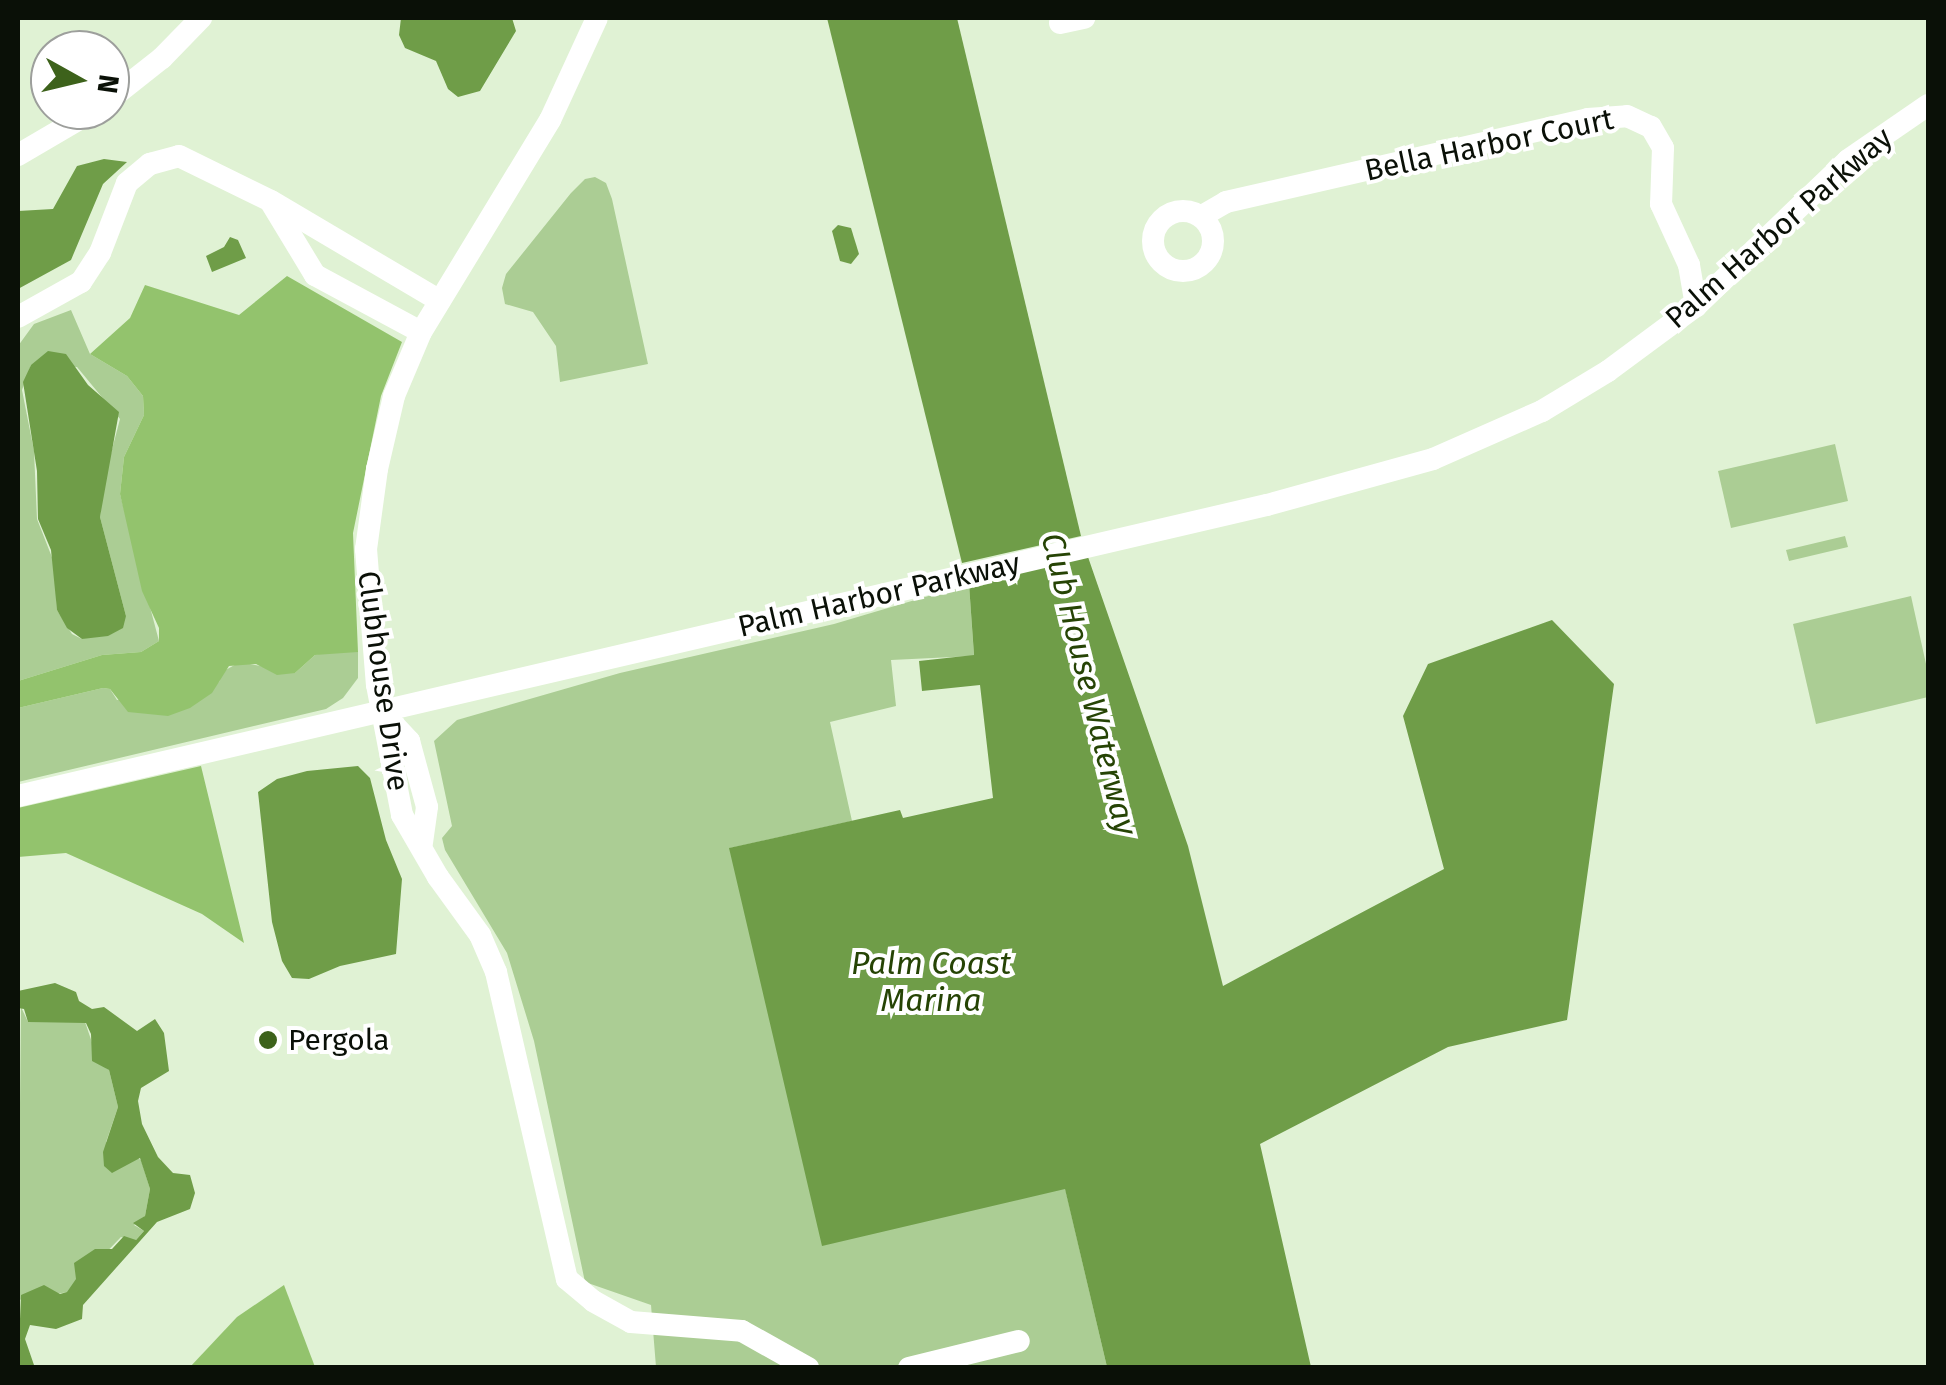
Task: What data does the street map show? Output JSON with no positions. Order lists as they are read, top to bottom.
{
  "streets": {
    "street": ["Bella Harbor Court", "Palm Harbor Parkway", "Clubhouse Drive"]
  },
  "crossings": [
    ["Bella Harbor Court", "Palm Harbor Parkway"],
    ["Palm Harbor Parkway", "Clubhouse Drive"]
  ],
  "water": ["Club House Waterway", "Palm Coast Marina"],
  "places": ["Pergola"],
  "north": "right"
}
